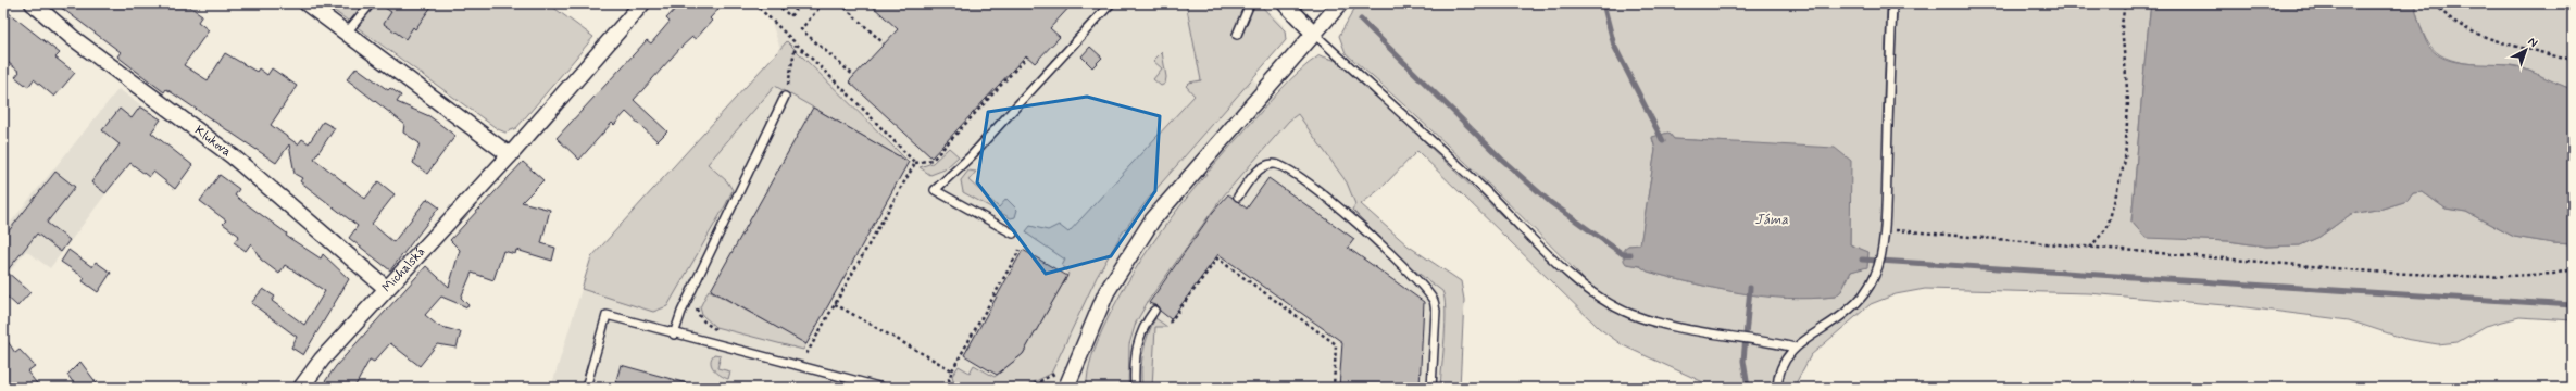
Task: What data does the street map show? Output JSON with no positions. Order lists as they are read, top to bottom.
{
  "streets": {
    "street": ["Klukova", "Michalská"]
  },
  "crossings": [
    ["Klukova", "Michalská"]
  ],
  "water": ["Jáma"],
  "north": "top right"
}
